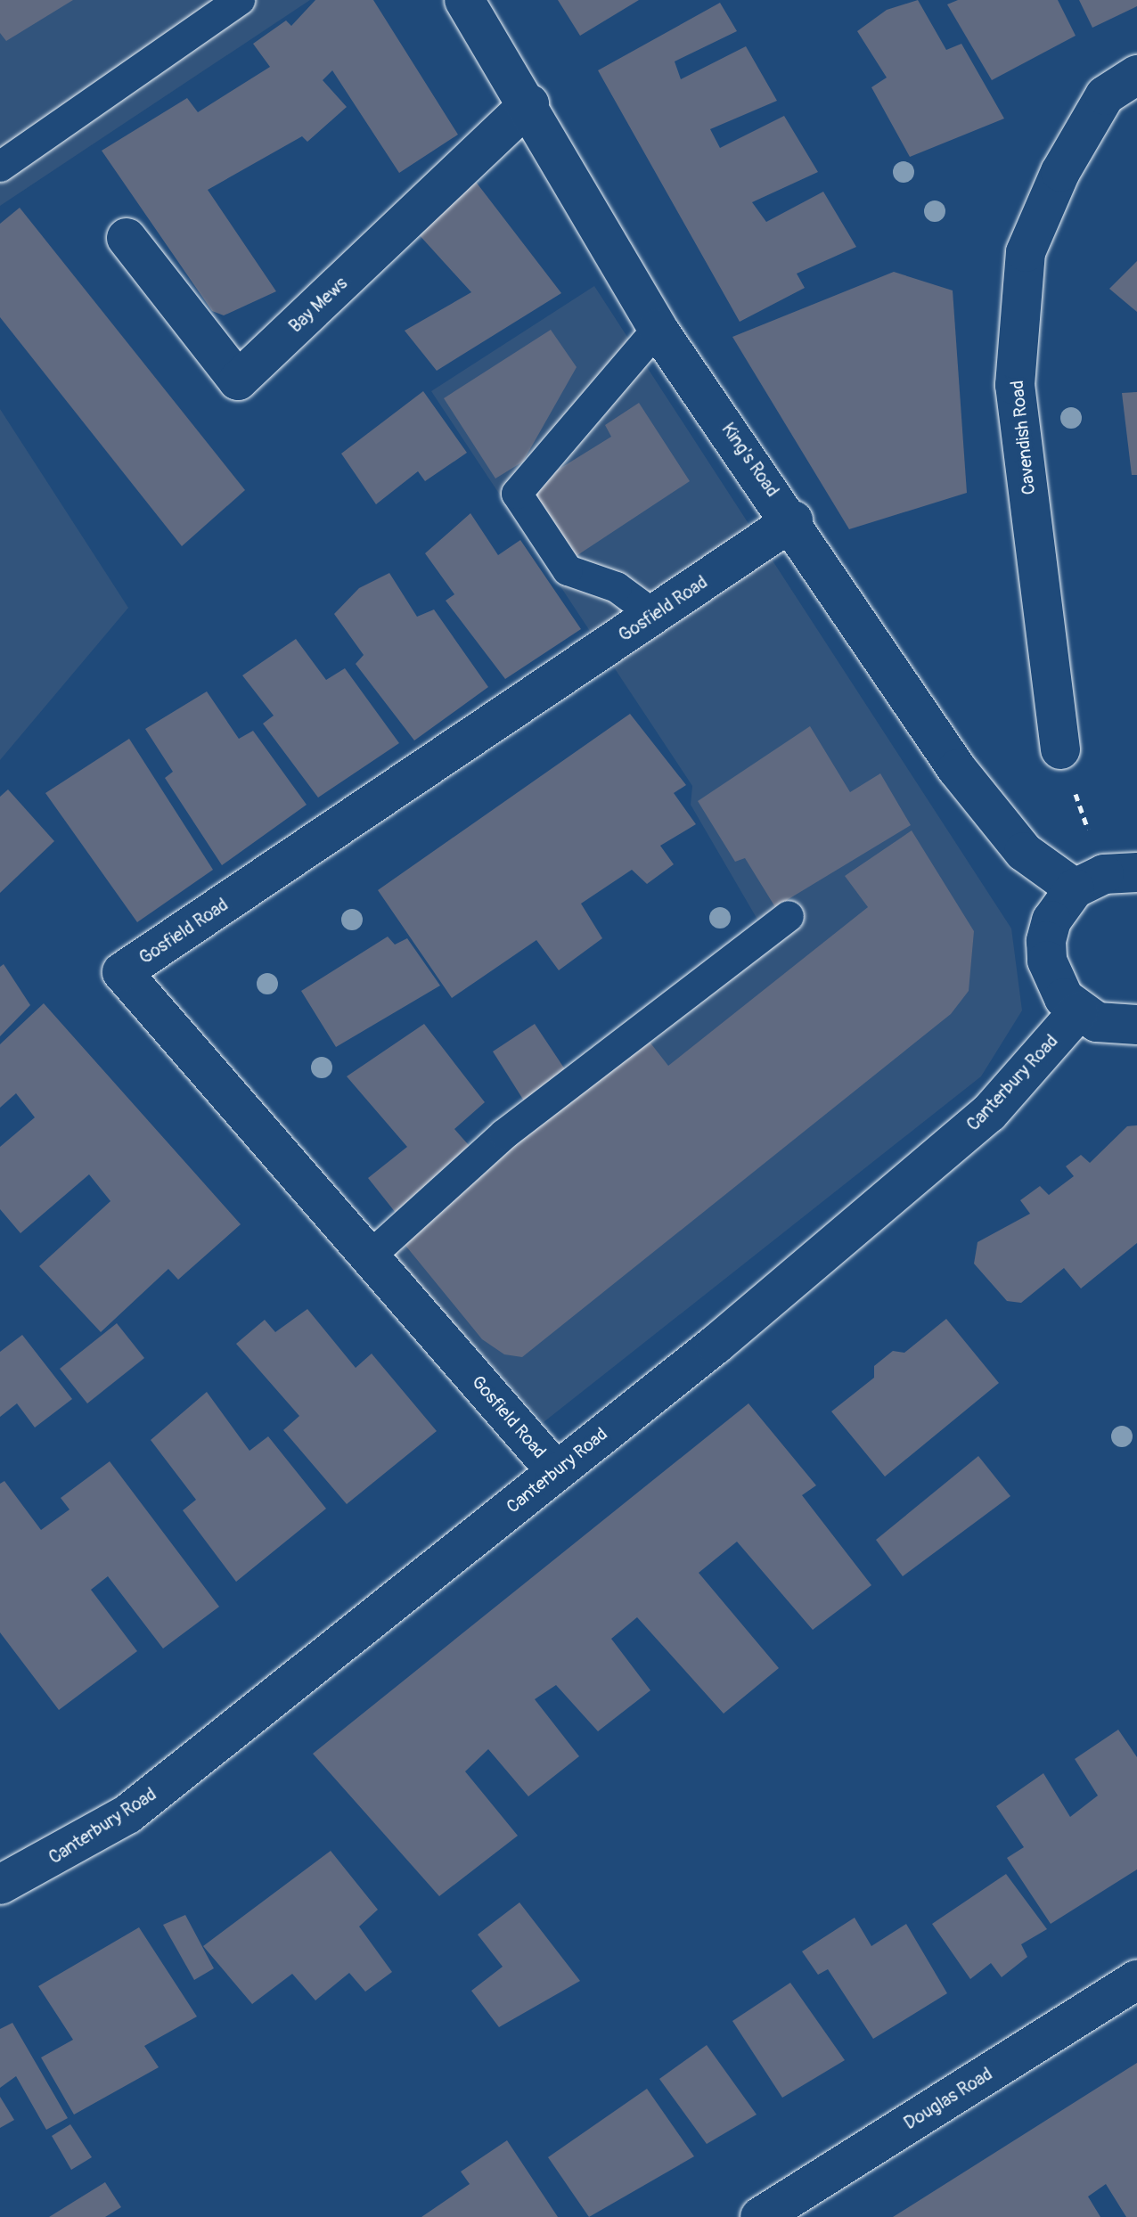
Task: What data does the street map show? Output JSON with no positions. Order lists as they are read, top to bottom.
{
  "streets": {
    "street": [
      "Bay Mews",
      "Cavendish Road",
      "King's Road",
      "Gosfield Road",
      "Canterbury Road",
      "Douglas Road"
    ]
  },
  "crossings": [
    ["Bay Mews", "King's Road"],
    ["King's Road", "Gosfield Road"],
    ["Gosfield Road", "Canterbury Road"]
  ]
}
